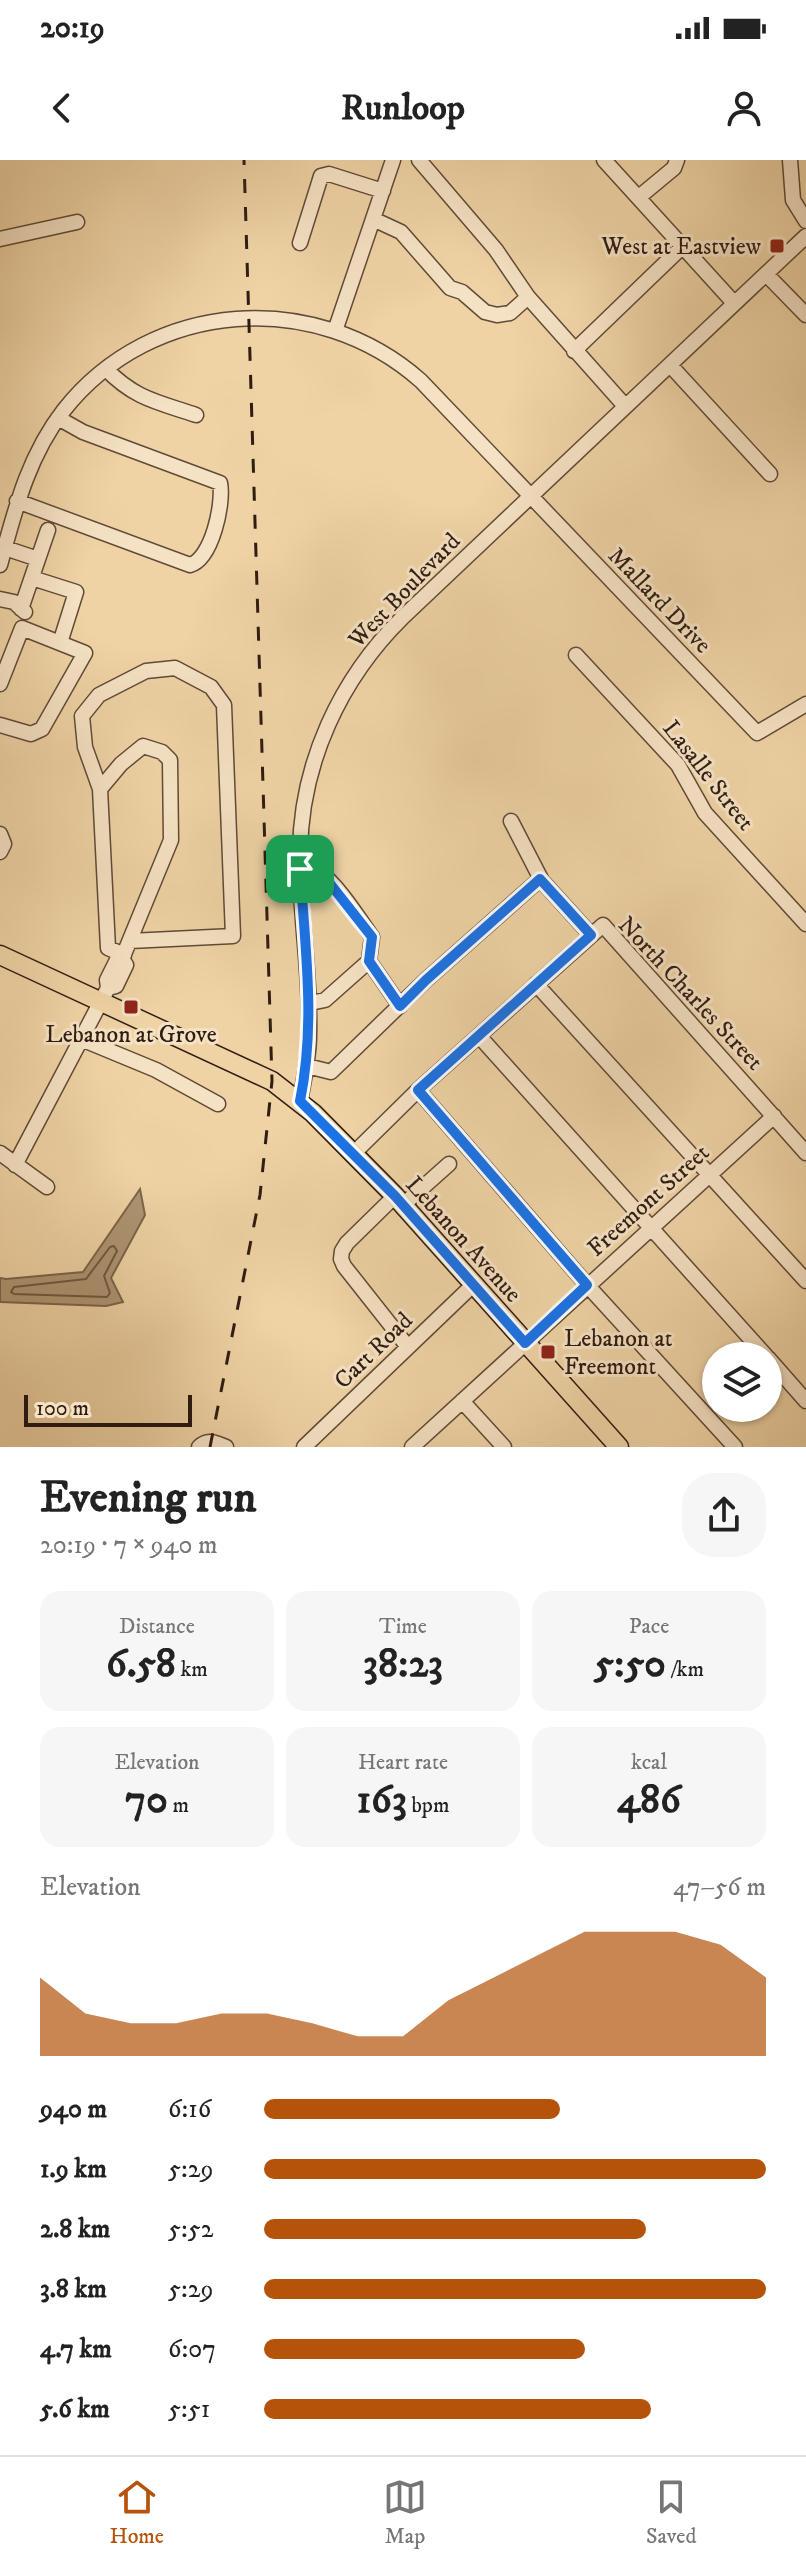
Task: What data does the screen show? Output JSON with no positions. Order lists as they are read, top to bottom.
{
  "streets": {
    "main road": ["Lebanon Avenue"],
    "street": [
      "West Boulevard",
      "Mallard Drive",
      "Lasalle Street",
      "North Charles Street",
      "Freemont Street",
      "Cart Road"
    ]
  },
  "crossings": [
    ["West Boulevard", "Mallard Drive"],
    ["West Boulevard", "Lebanon Avenue"],
    ["North Charles Street", "Freemont Street"],
    ["Freemont Street", "Lebanon Avenue"],
    ["Lebanon Avenue", "Cart Road"]
  ],
  "places": {
    "transit": ["West at Eastview", "Lebanon at Grove", "Lebanon at Freemont"]
  },
  "scale_bar": "100 m",
  "page": {
    "status": "20:19",
    "header": "Runloop",
    "scale": "100 m",
    "heading": ["Evening run", "20:19 · 7 × 940 m"],
    "stats": [
      ["Distance", "6.58 km"],
      ["Time", "38:23"],
      ["Pace", "5:50 /km"],
      ["Elevation", "70 m"],
      ["Heart rate", "163 bpm"],
      ["kcal", "486"]
    ],
    "chart": ["Elevation", "47–56 m"],
    "list": [
      {
        "name": "940 m",
        "note": "6:16"
      },
      {
        "name": "1.9 km",
        "note": "5:29"
      },
      {
        "name": "2.8 km",
        "note": "5:52"
      },
      {
        "name": "3.8 km",
        "note": "5:29"
      },
      {
        "name": "4.7 km",
        "note": "6:07"
      },
      {
        "name": "5.6 km",
        "note": "5:51"
      }
    ],
    "tabs": ["Home", "Map", "Saved"]
  }
}
